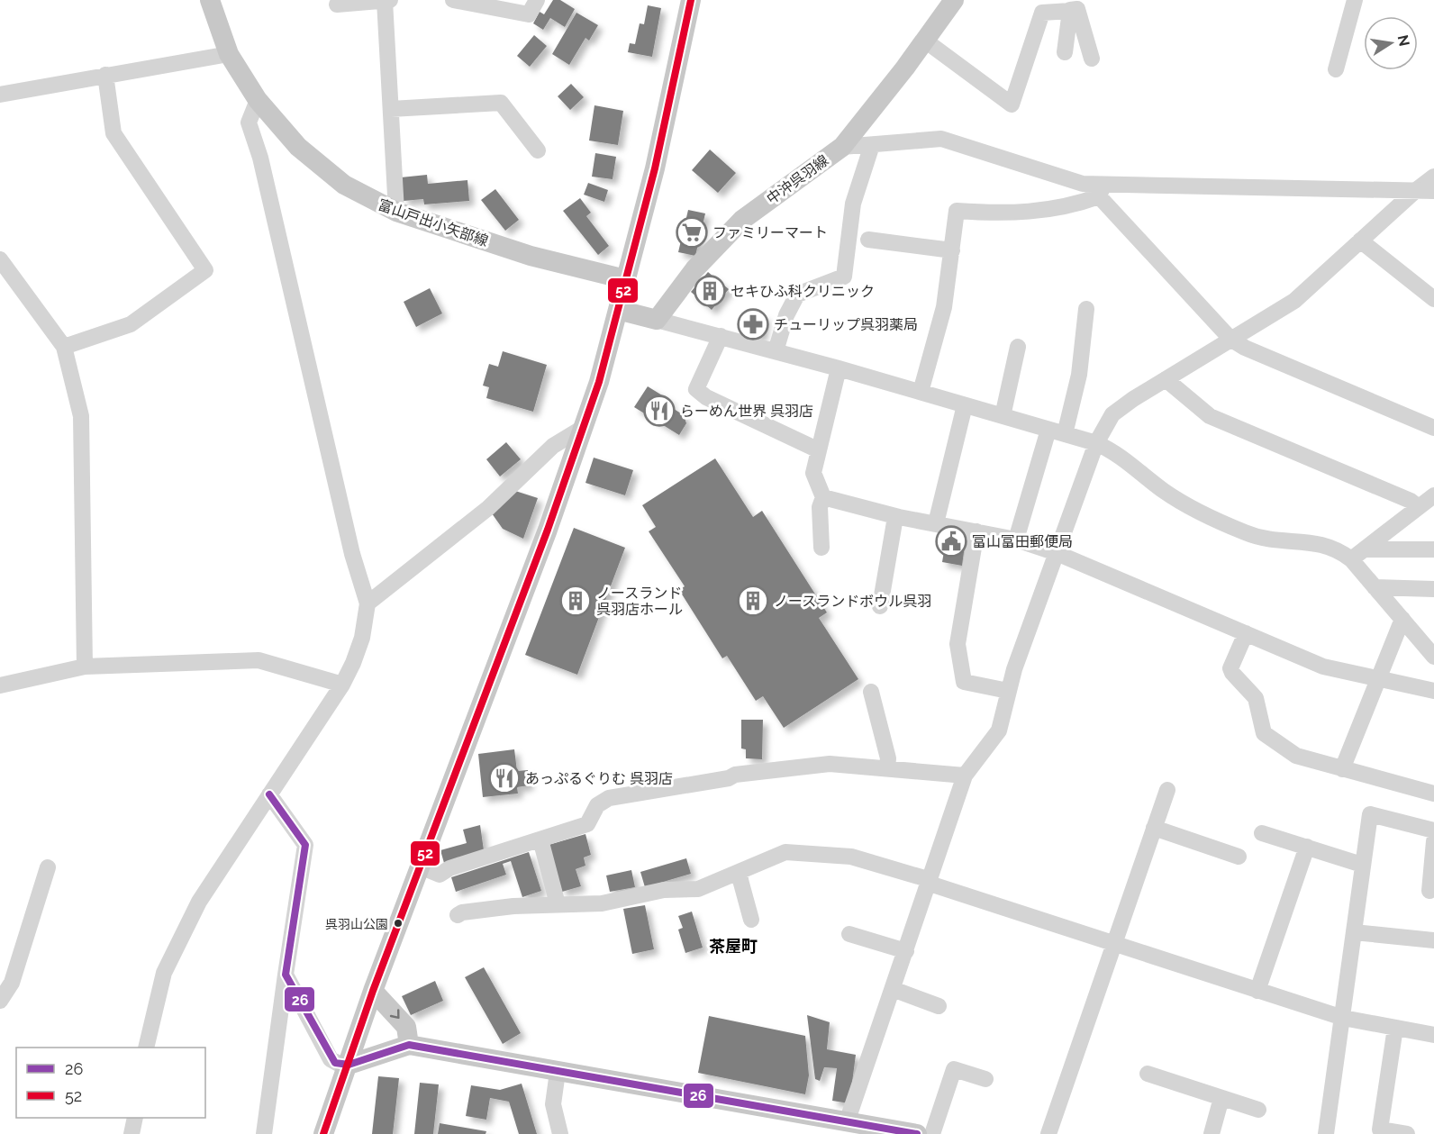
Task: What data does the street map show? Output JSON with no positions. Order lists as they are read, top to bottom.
{
  "streets": {
    "main road": ["中沖呉羽線", "富山戸出小矢部線"]
  },
  "districts": ["茶屋町"],
  "places": {
    "supermarket": ["ファミリーマート"],
    "building": ["セキひふ科クリニック", "ノースランド 呉羽店ホール", "ノースランドボウル呉羽"],
    "pharmacy": ["チューリップ呉羽薬局"],
    "restaurant": ["らーめん世界 呉羽店", "あっぷるぐりむ 呉羽店"],
    "public building": ["富山富田郵便局"],
    "other": ["呉羽山公園"]
  },
  "lines": ["transit line 52", "transit line 26"],
  "legend": ["26", "52"],
  "north": "right"
}
